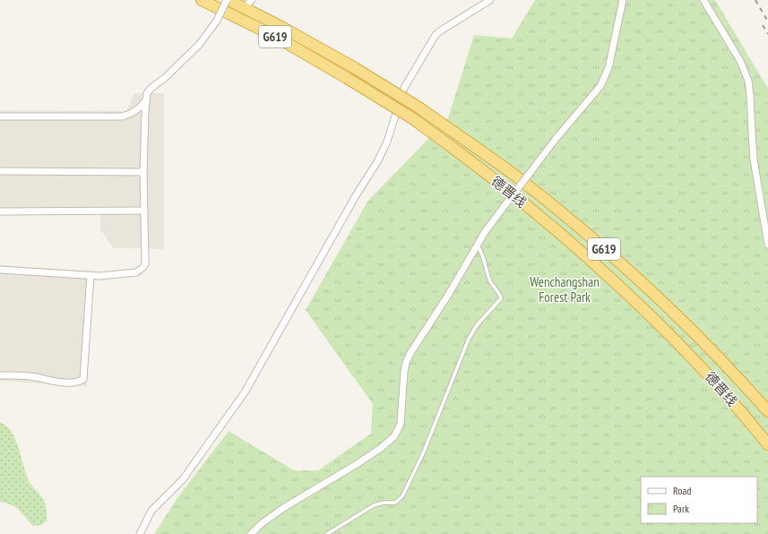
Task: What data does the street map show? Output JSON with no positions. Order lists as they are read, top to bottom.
{
  "streets": {
    "highway": ["G619", "德晋线"]
  },
  "parks": ["Wenchangshan Forest Park"],
  "legend": ["Road", "Park"]
}
